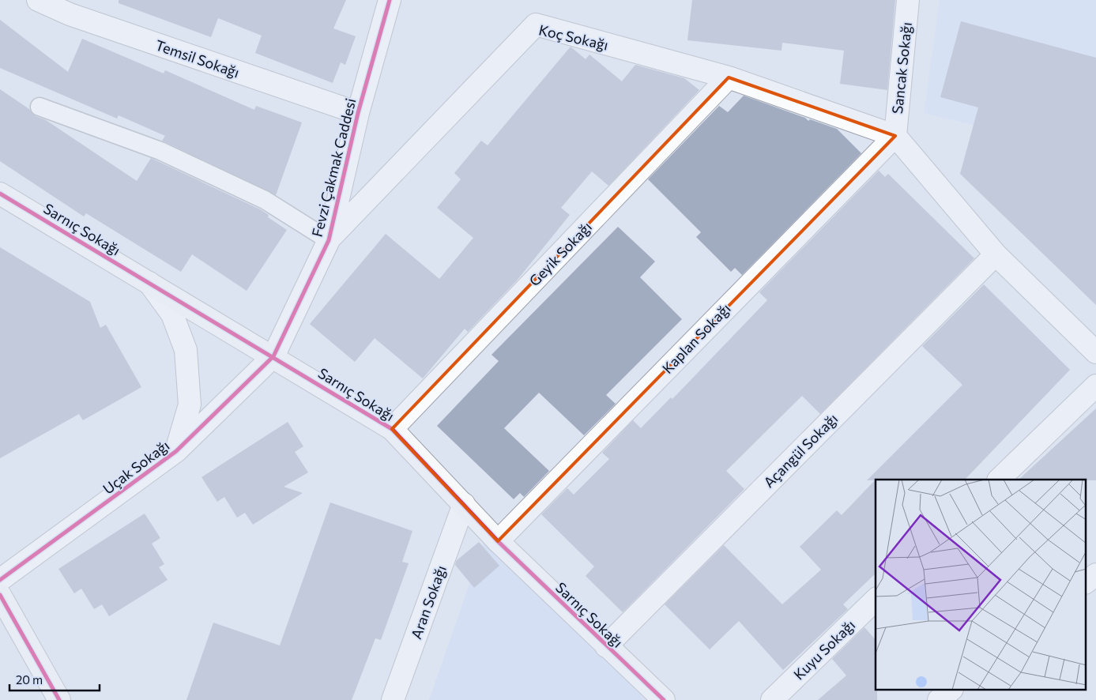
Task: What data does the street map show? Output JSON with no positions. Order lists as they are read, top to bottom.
{
  "streets": {
    "street": [
      "Koç Sokağı",
      "Temsil Sokağı",
      "Sancak Sokağı",
      "Fevzi Çakmak Caddesi",
      "Sarnıç Sokağı",
      "Geyik Sokağı",
      "Kaplan Sokağı",
      "Açangül Sokağı",
      "Uçak Sokağı",
      "Aran Sokağı",
      "Kuyu Sokağı"
    ]
  },
  "crossings": [
    ["Koç Sokağı", "Sancak Sokağı"],
    ["Koç Sokağı", "Fevzi Çakmak Caddesi"],
    ["Koç Sokağı", "Geyik Sokağı"],
    ["Koç Sokağı", "Kaplan Sokağı"],
    ["Temsil Sokağı", "Fevzi Çakmak Caddesi"],
    ["Sancak Sokağı", "Kaplan Sokağı"],
    ["Fevzi Çakmak Caddesi", "Sarnıç Sokağı"],
    ["Fevzi Çakmak Caddesi", "Uçak Sokağı"],
    ["Sarnıç Sokağı", "Geyik Sokağı"],
    ["Sarnıç Sokağı", "Kaplan Sokağı"],
    ["Sarnıç Sokağı", "Açangül Sokağı"],
    ["Sarnıç Sokağı", "Uçak Sokağı"],
    ["Sarnıç Sokağı", "Aran Sokağı"]
  ],
  "scale_bar": "20 m"
}
